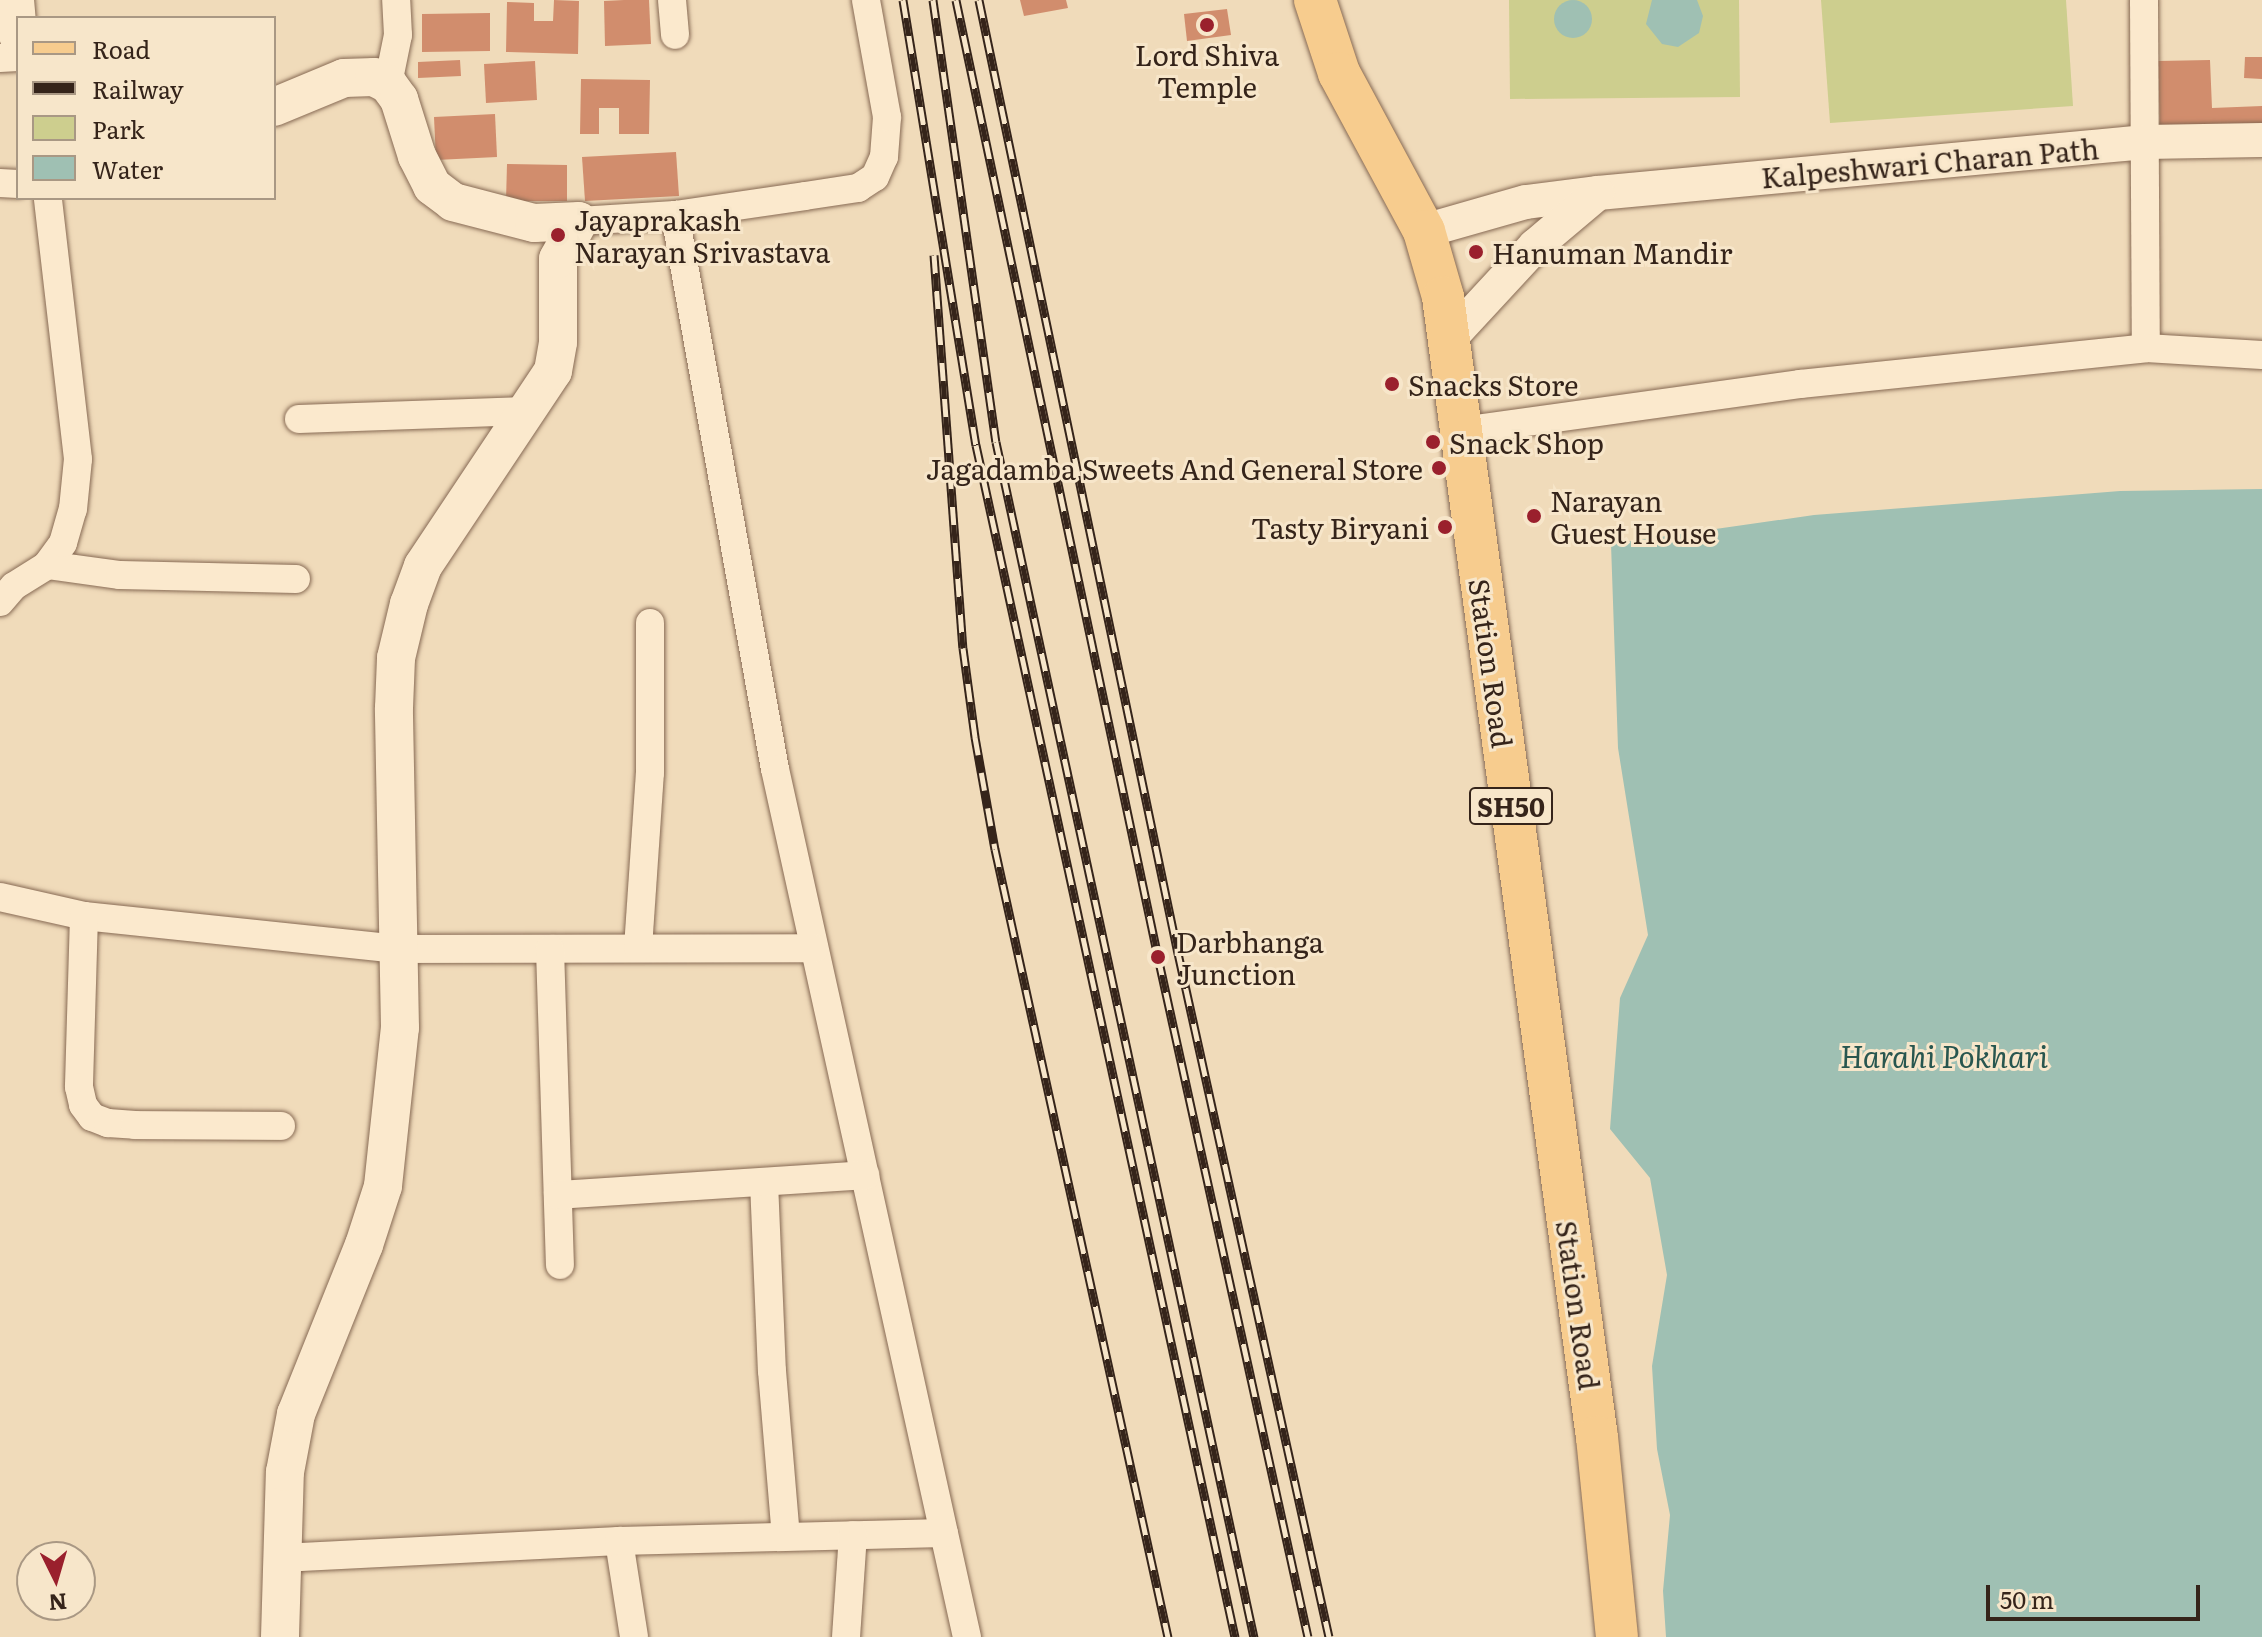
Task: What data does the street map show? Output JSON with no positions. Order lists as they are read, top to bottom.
{
  "streets": {
    "main road": ["Station Road", "SH50"],
    "street": ["Kalpeshwari Charan Path"]
  },
  "crossings": [
    ["Kalpeshwari Charan Path", "Station Road"]
  ],
  "water": ["Harahi Pokhari"],
  "places": [
    "Lord Shiva Temple",
    "Jayaprakash Narayan Srivastava",
    "Hanuman Mandir",
    "Snacks Store",
    "Snack Shop",
    "Jagadamba Sweets And General Store",
    "Narayan Guest House",
    "Tasty Biryani",
    "Darbhanga Junction"
  ],
  "legend": [
    "Road",
    "Railway",
    "Park",
    "Water"
  ],
  "scale_bar": "50 m",
  "north": "bottom"
}
